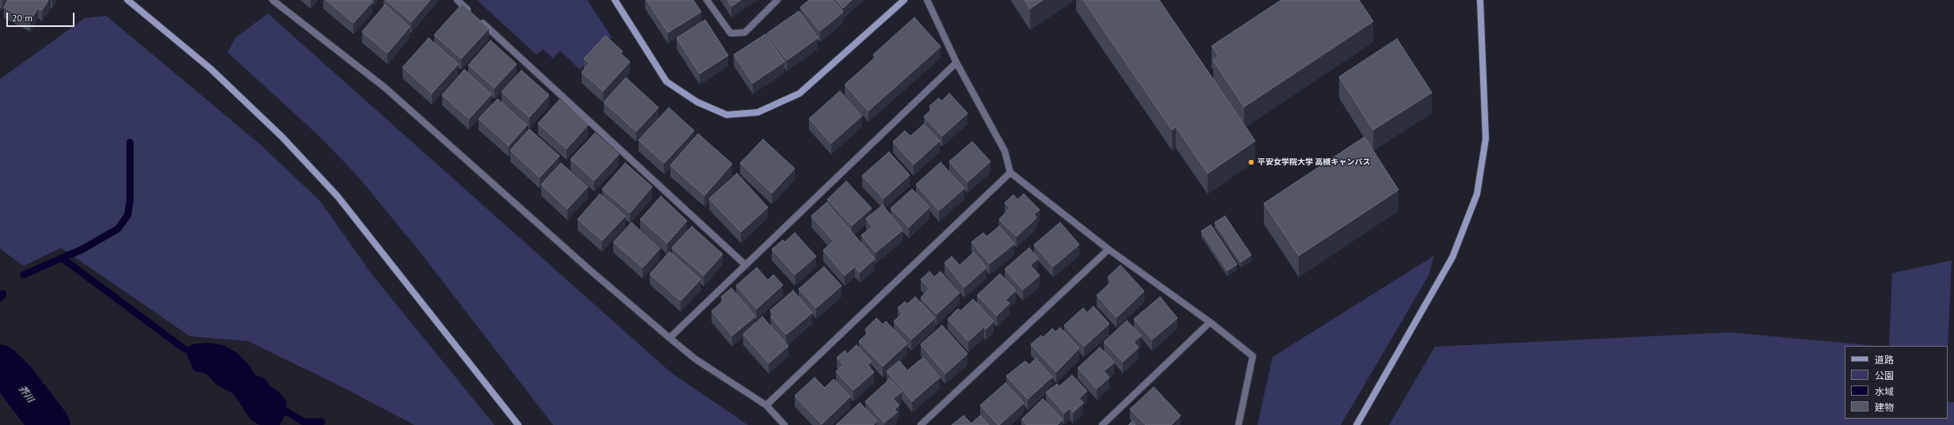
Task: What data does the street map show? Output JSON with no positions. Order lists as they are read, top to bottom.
{
  "water": ["芥川"],
  "places": ["平安女学院大学 高槻キャンパス"],
  "legend": [
    "道路",
    "公園",
    "水域",
    "建物"
  ],
  "scale_bar": "20 m"
}
